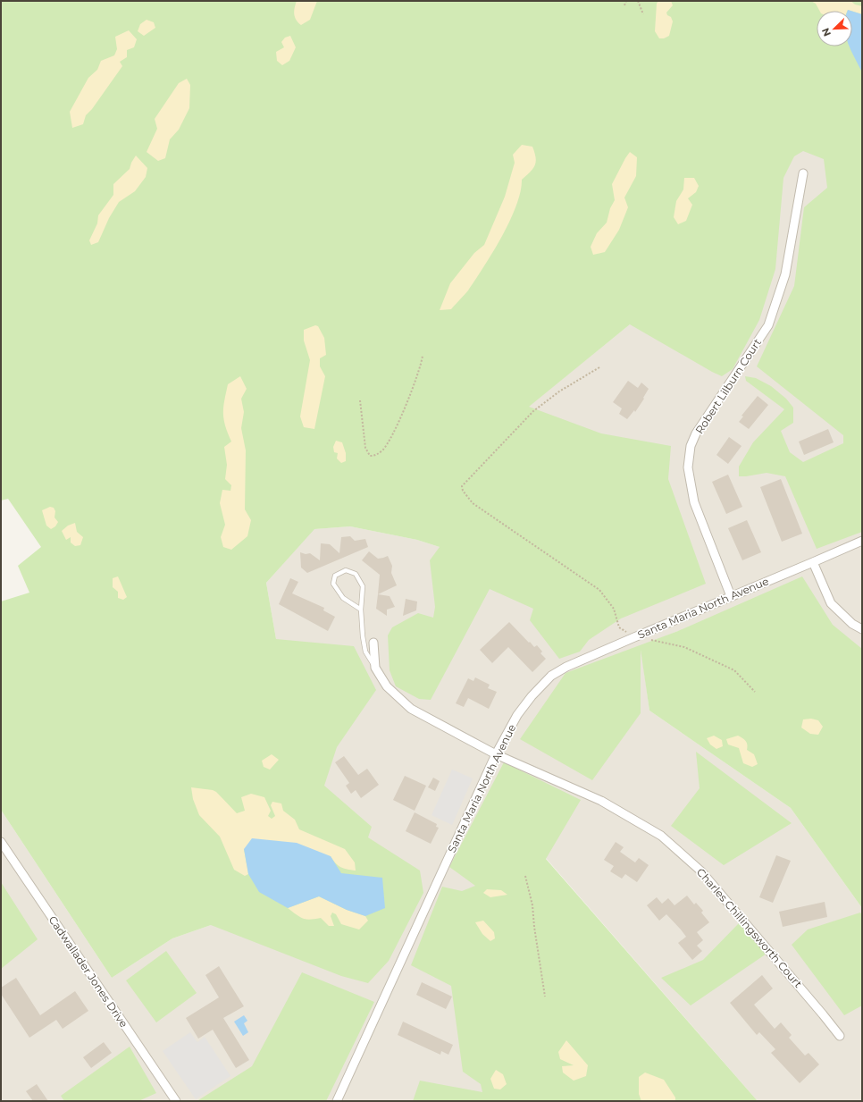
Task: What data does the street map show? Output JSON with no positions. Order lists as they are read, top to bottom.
{
  "streets": {
    "street": [
      "Robert Lilburn Court",
      "Santa Maria North Avenue",
      "Charles Chillingsworth Court",
      "Cadwallader Jones Drive"
    ]
  },
  "crossings": [
    ["Robert Lilburn Court", "Santa Maria North Avenue"],
    ["Santa Maria North Avenue", "Charles Chillingsworth Court"]
  ],
  "north": "bottom left"
}
